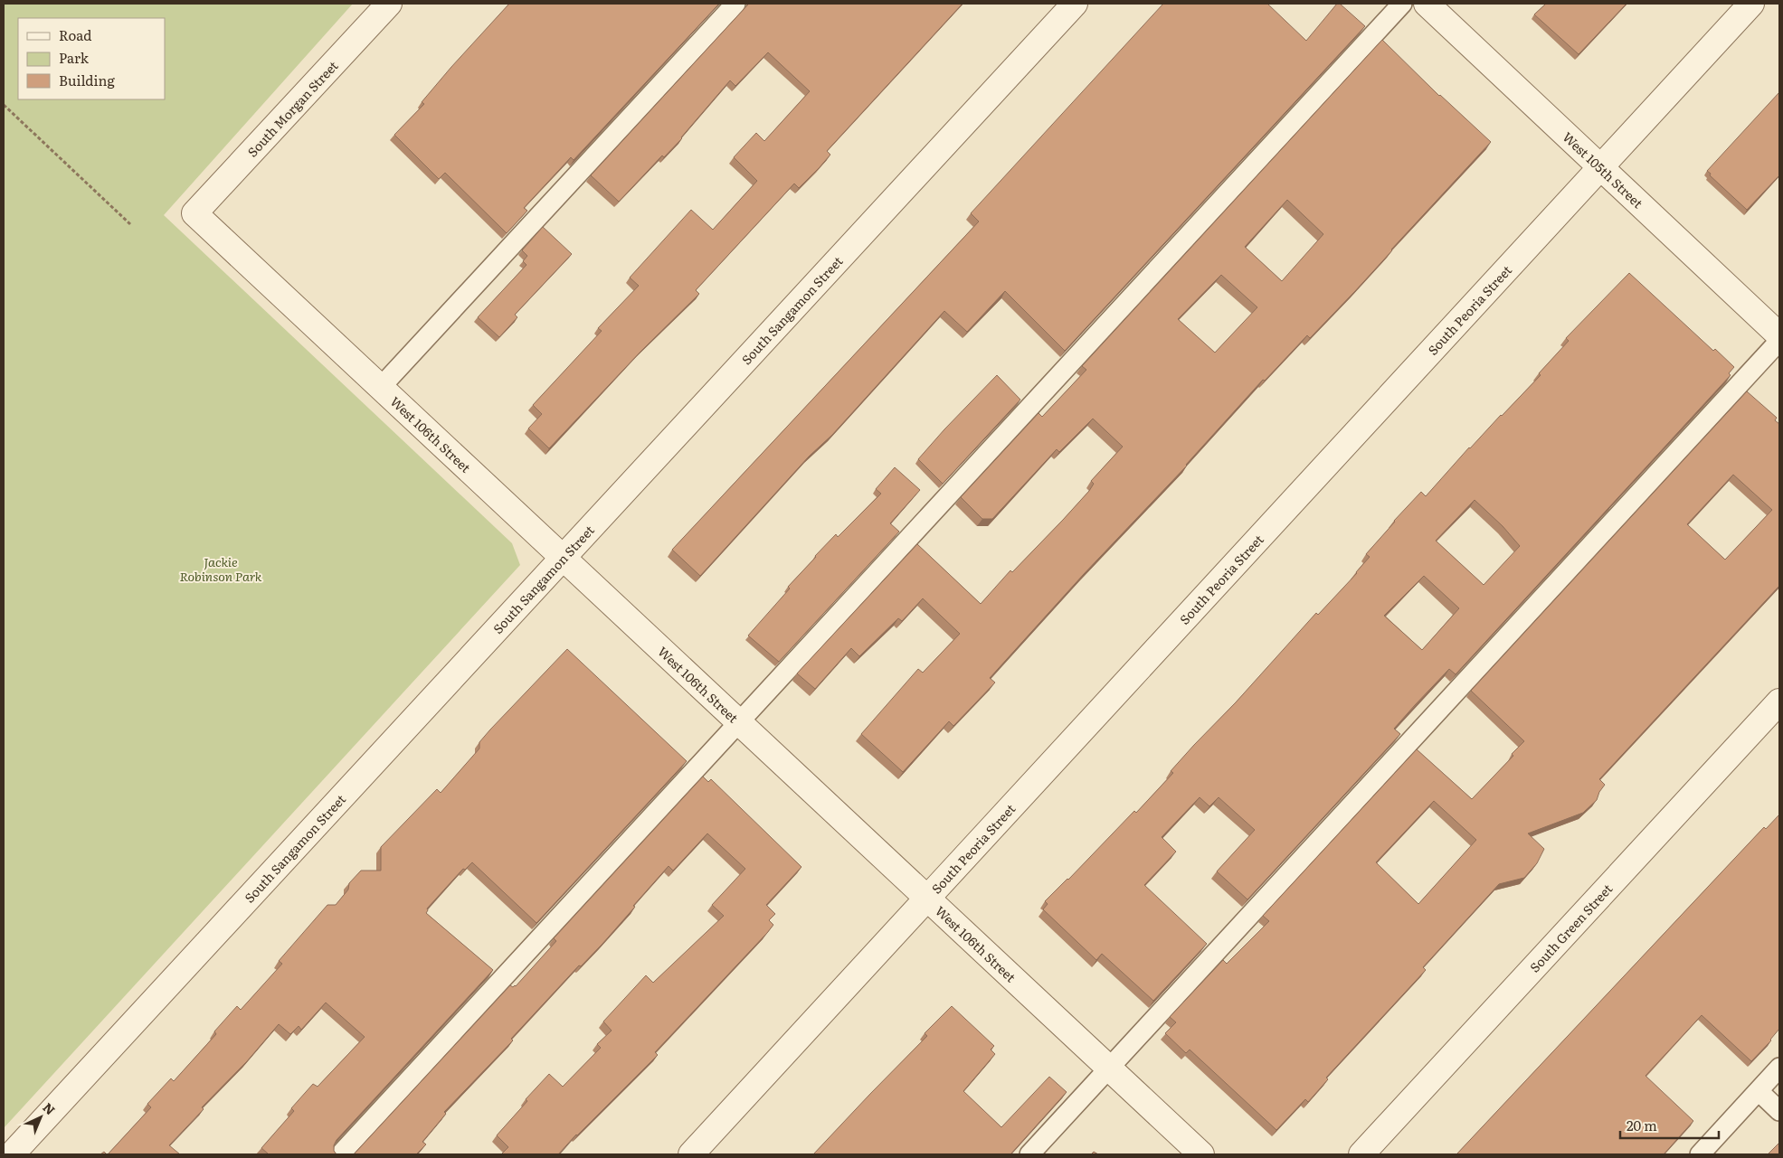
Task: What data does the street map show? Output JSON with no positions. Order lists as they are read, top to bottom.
{
  "streets": {
    "street": [
      "South Morgan Street",
      "West 105th Street",
      "South Sangamon Street",
      "South Peoria Street",
      "West 106th Street",
      "South Green Street"
    ]
  },
  "crossings": [
    ["South Morgan Street", "West 106th Street"],
    ["West 105th Street", "South Peoria Street"],
    ["South Sangamon Street", "West 106th Street"],
    ["South Peoria Street", "West 106th Street"]
  ],
  "parks": ["Jackie Robinson Park"],
  "legend": ["Road", "Park", "Building"],
  "scale_bar": "20 m",
  "north": "top right"
}
